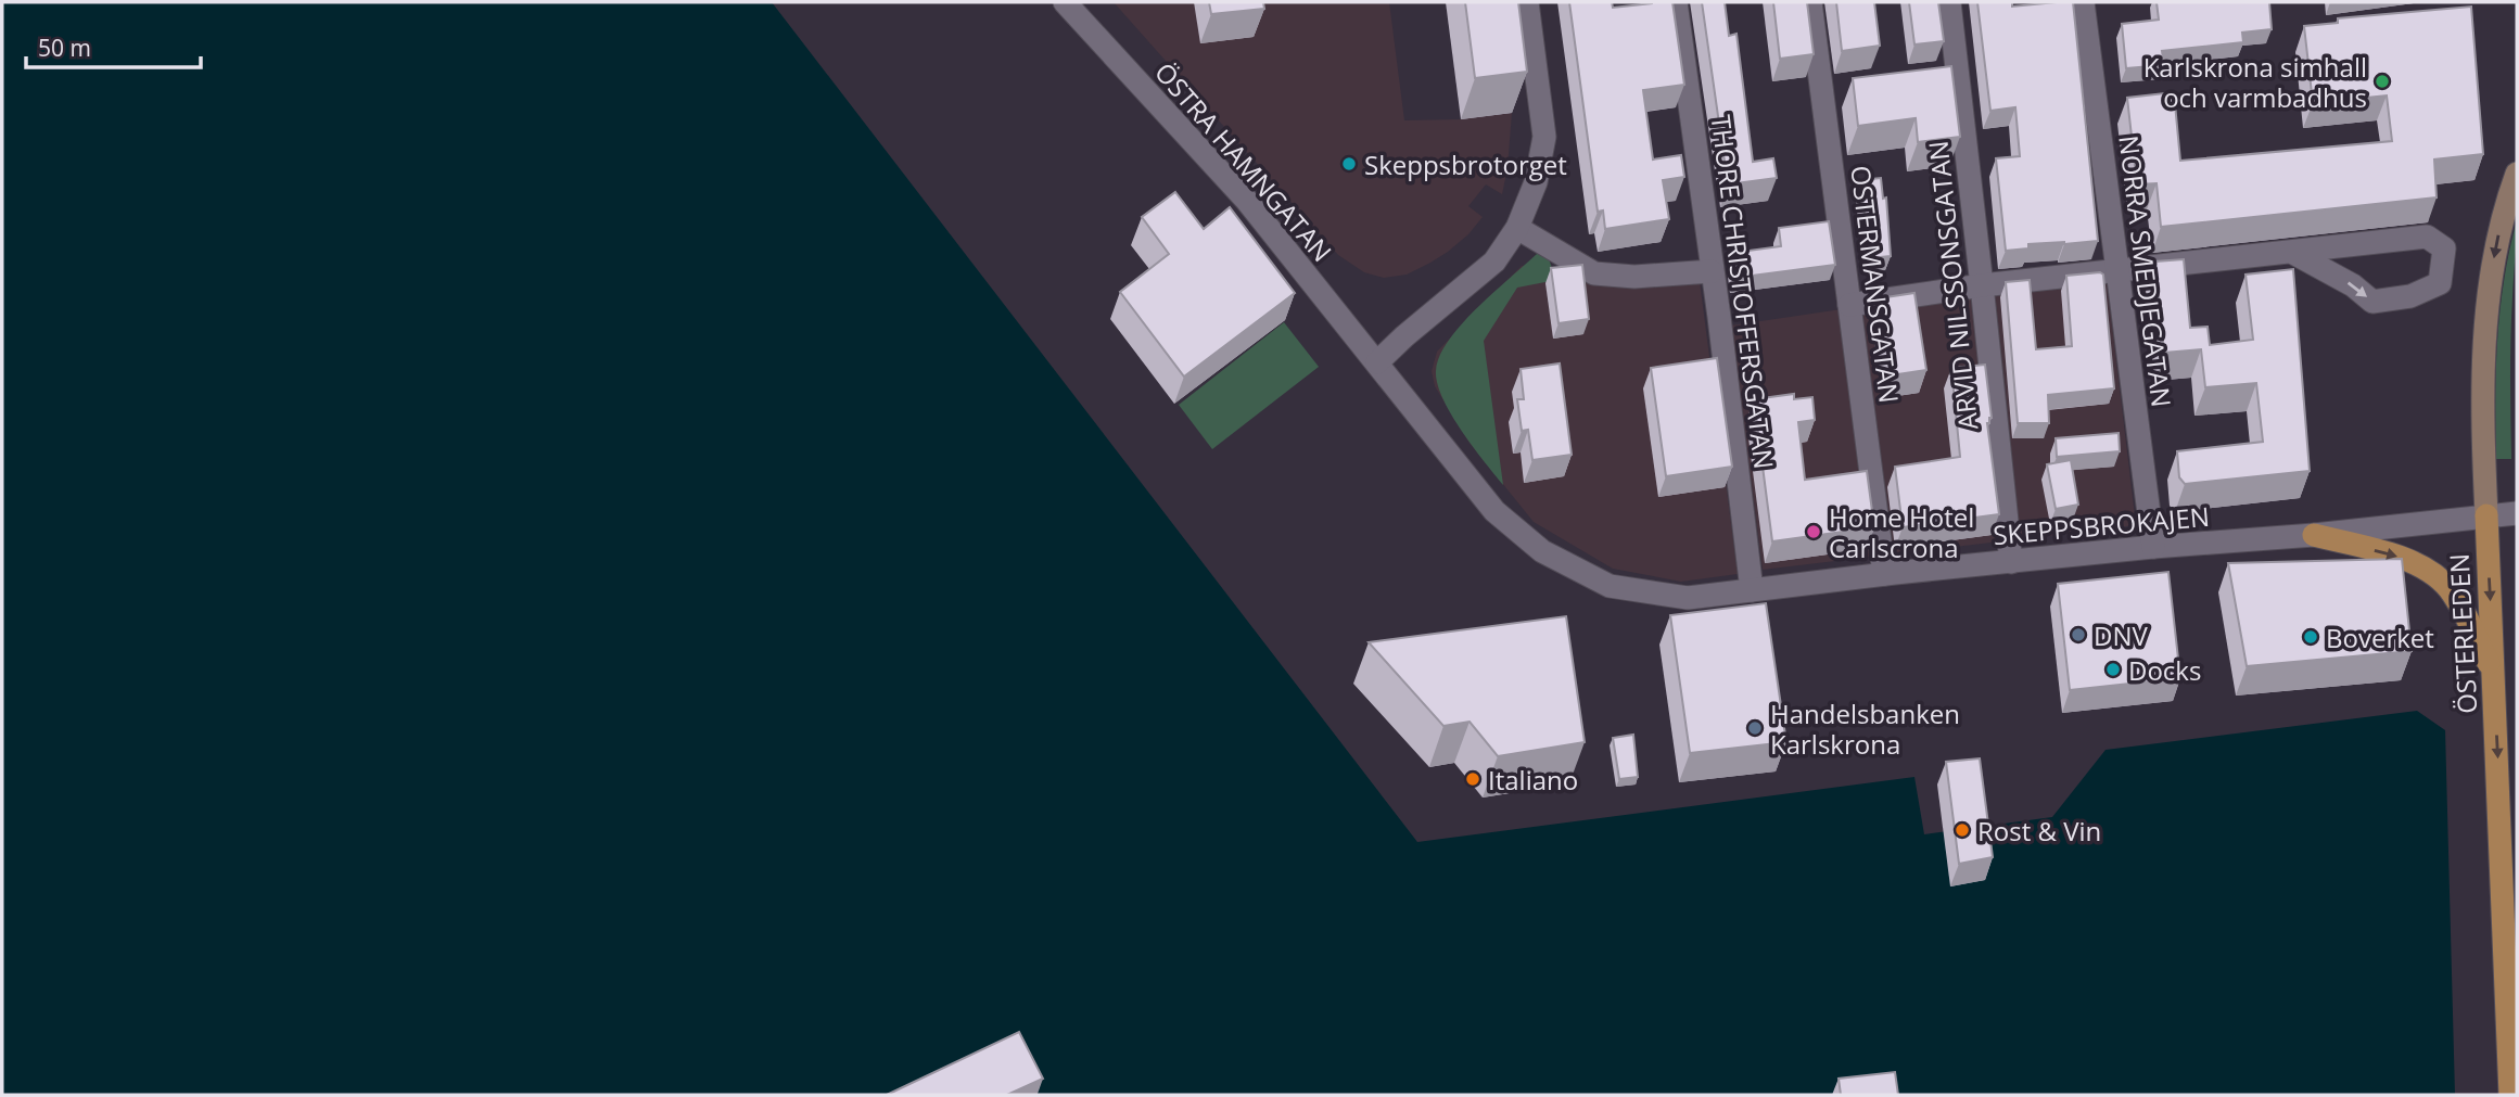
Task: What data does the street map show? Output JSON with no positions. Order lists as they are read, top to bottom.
{
  "streets": {
    "main road": ["ÖSTERLEDEN"],
    "street": [
      "ÖSTRA HAMNGATAN",
      "NORRA SMEDJEGATAN",
      "OSTERMANSGATAN",
      "ARVID NILSSONSGATAN",
      "THORE CHRISTOFFERSGATAN",
      "SKEPPSBROKAJEN"
    ]
  },
  "crossings": [
    ["ÖSTRA HAMNGATAN", "SKEPPSBROKAJEN"],
    ["NORRA SMEDJEGATAN", "SKEPPSBROKAJEN"],
    ["OSTERMANSGATAN", "SKEPPSBROKAJEN"],
    ["ARVID NILSSONSGATAN", "SKEPPSBROKAJEN"],
    ["THORE CHRISTOFFERSGATAN", "SKEPPSBROKAJEN"],
    ["SKEPPSBROKAJEN", "ÖSTERLEDEN"]
  ],
  "one_way": ["ÖSTERLEDEN"],
  "places": [
    "Karlskrona simhall och varmbadhus",
    "Skeppsbrotorget",
    "Home Hotel Carlscrona",
    "DNV",
    "Boverket",
    "Docks",
    "Handelsbanken Karlskrona",
    "Italiano",
    "Rost & Vin"
  ],
  "scale_bar": "50 m"
}
